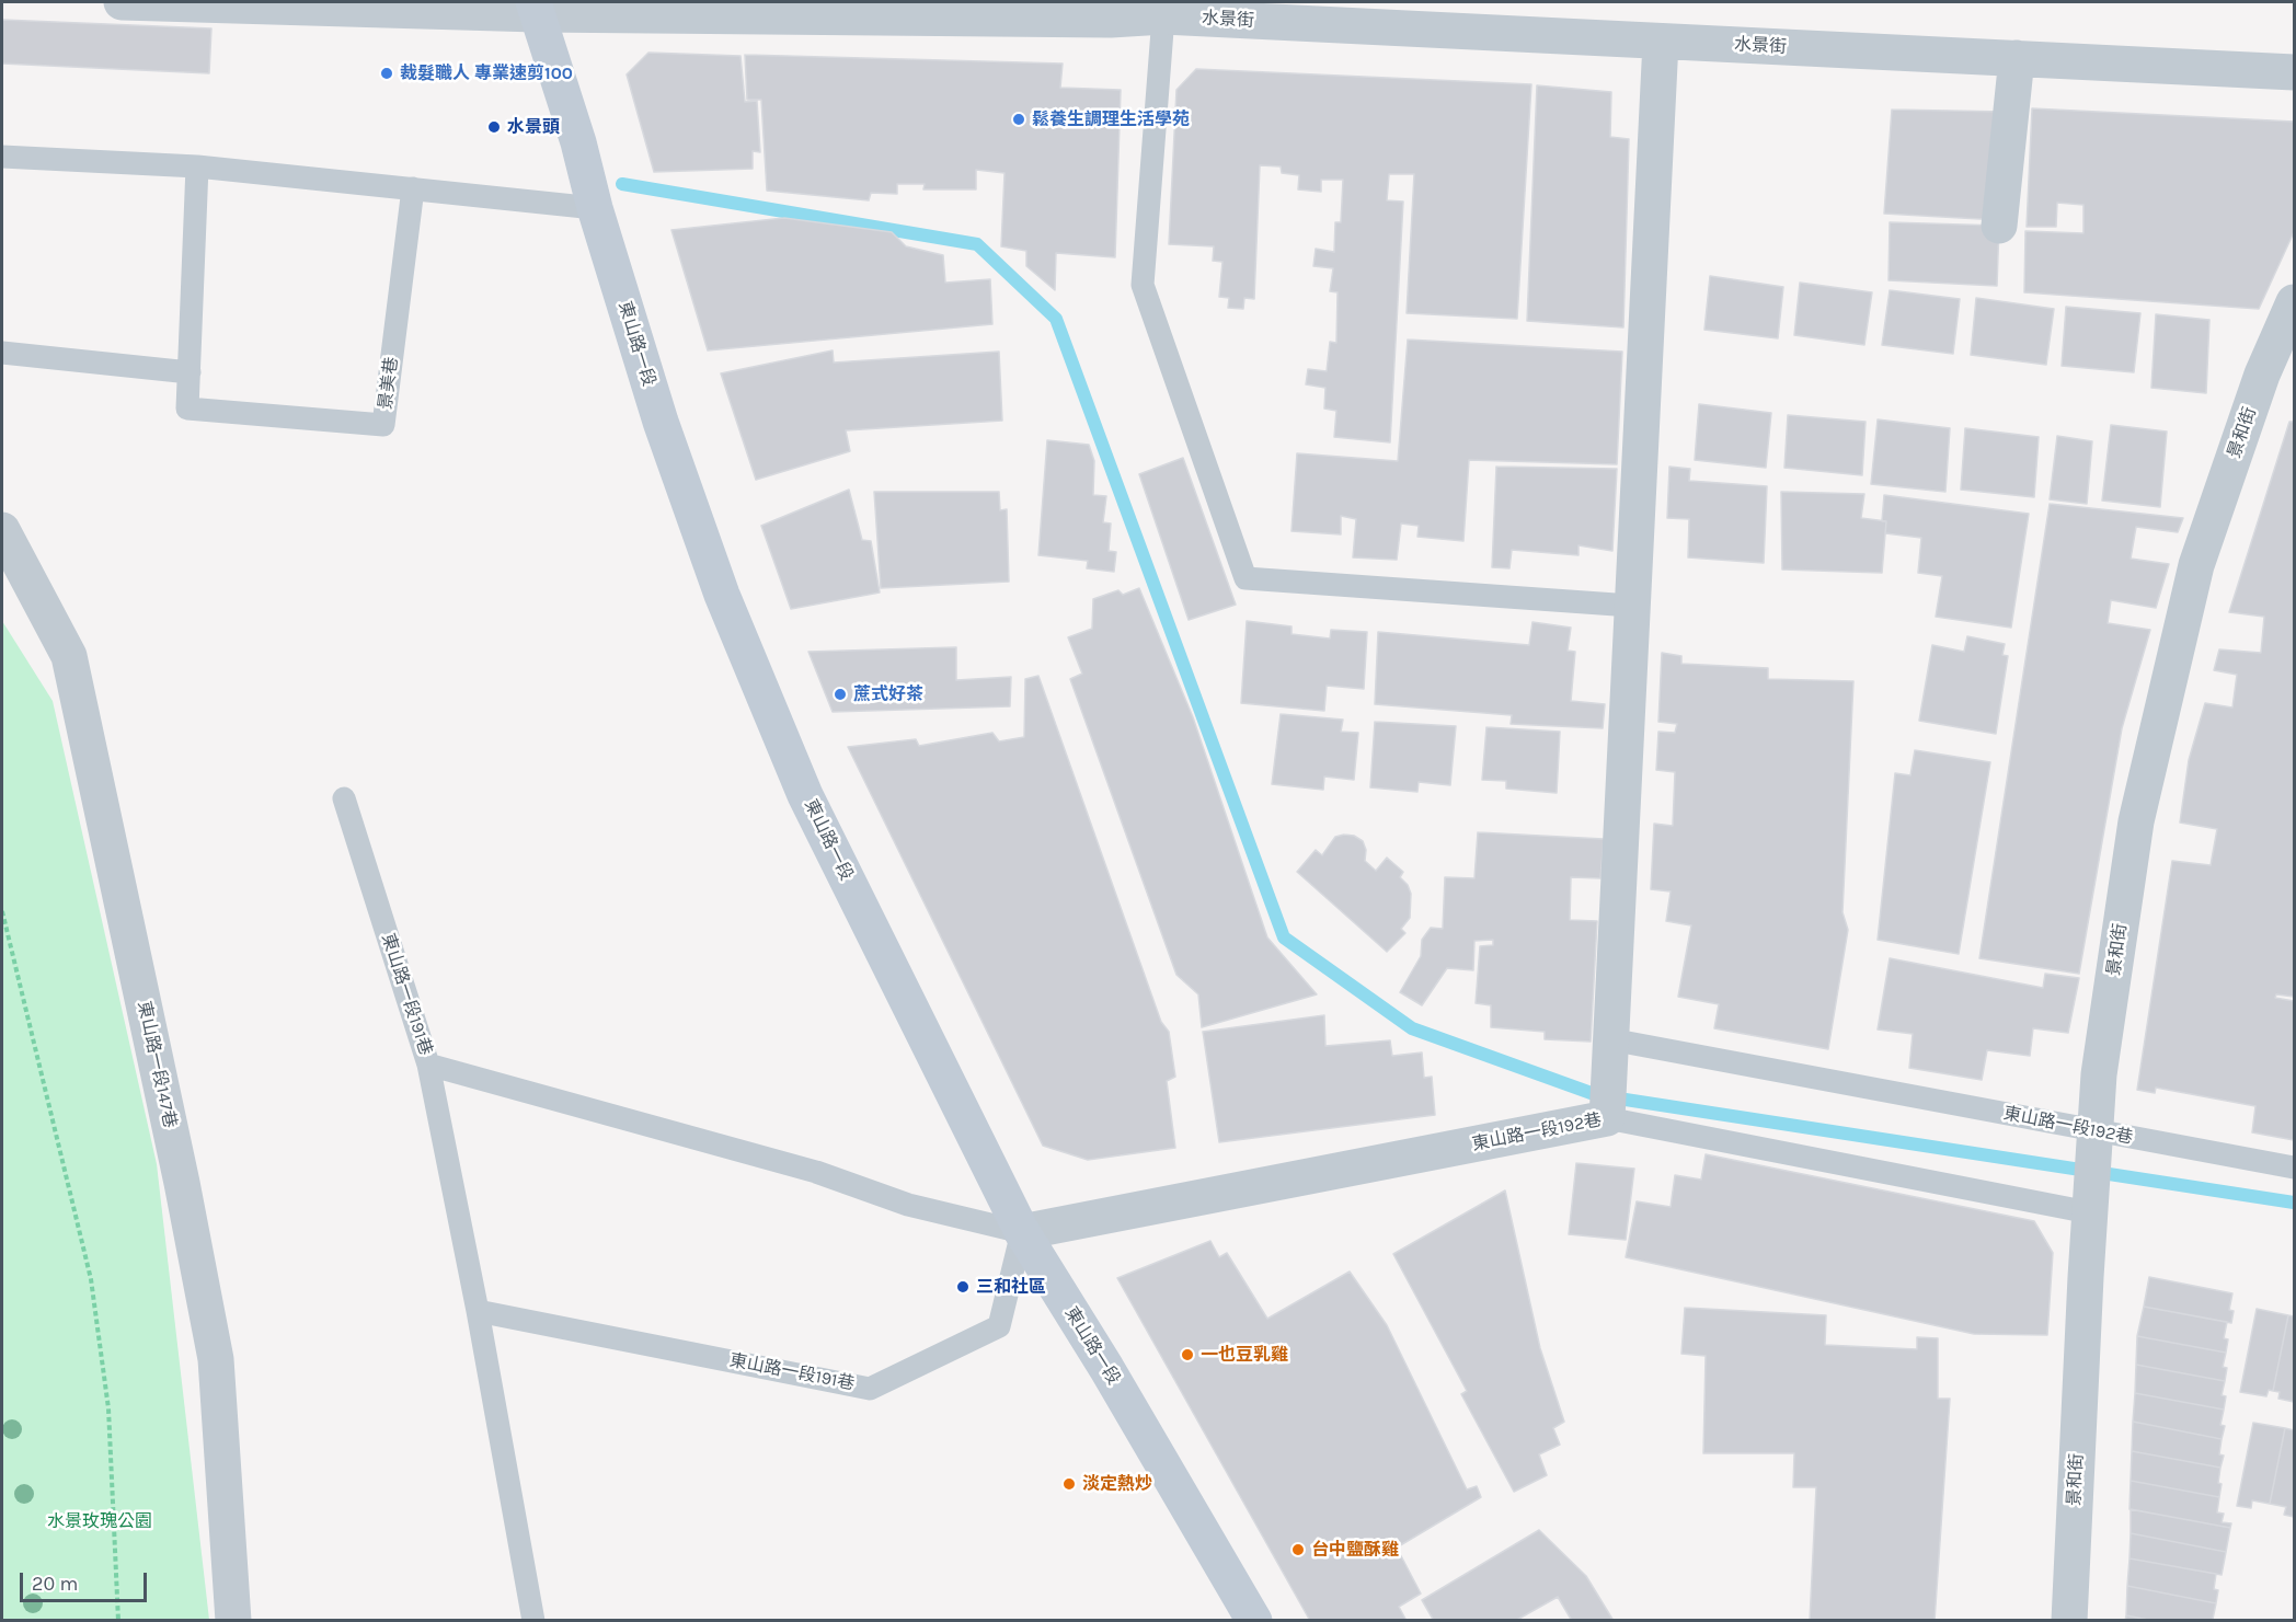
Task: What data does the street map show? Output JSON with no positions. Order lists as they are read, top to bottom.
{
  "streets": {
    "main road": ["東山路一段"],
    "street": [
      "水景街",
      "景和街",
      "東山路一段147巷",
      "東山路一段192巷"
    ],
    "lane": ["景美巷", "東山路一段191巷"]
  },
  "crossings": [
    ["水景街", "東山路一段"],
    ["東山路一段", "東山路一段191巷"],
    ["東山路一段", "東山路一段192巷"],
    ["景和街", "東山路一段192巷"],
    ["東山路一段191巷", "東山路一段192巷"]
  ],
  "parks": ["水景玫瑰公園"],
  "places": [
    "裁髮職人 專業速剪100",
    "鬆養生調理生活學苑",
    "水景頭",
    "蔗式好茶",
    "三和社區",
    "一也豆乳雞",
    "淡定熱炒",
    "台中鹽酥雞"
  ],
  "scale_bar": "20 m"
}
